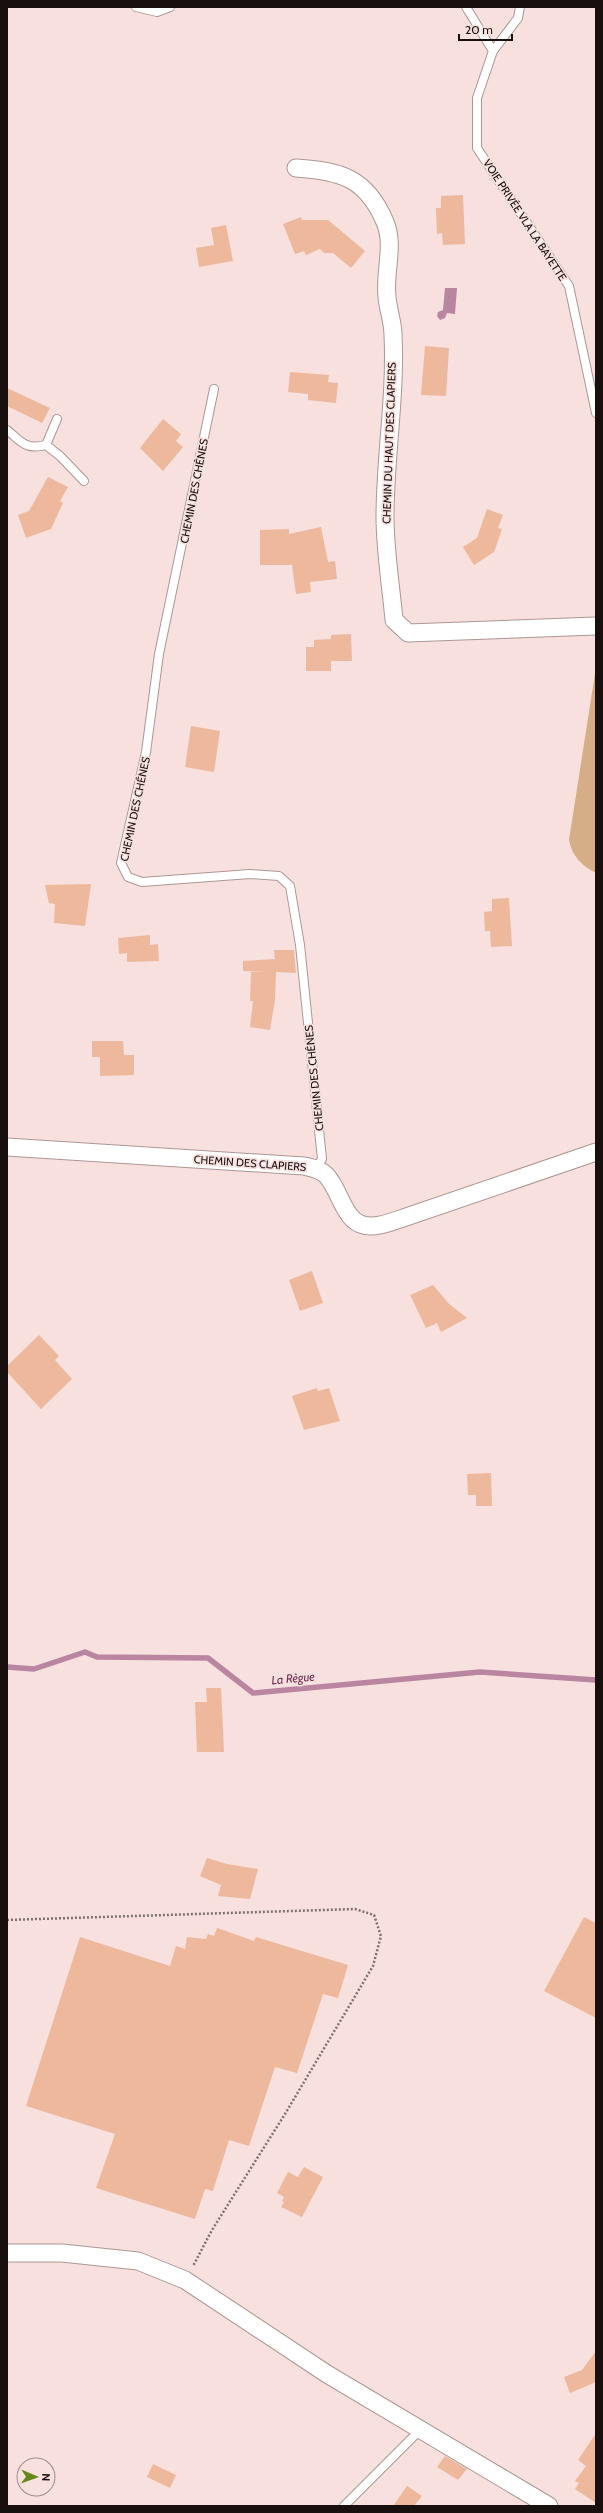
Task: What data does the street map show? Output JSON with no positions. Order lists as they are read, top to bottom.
{
  "streets": {
    "street": ["CHEMIN DU HAUT DES CLAPIERS", "CHEMIN DES CLAPIERS"],
    "lane": ["VOIE PRIVÉE VLA LA BAYETTE", "CHEMIN DES CHÊNES"]
  },
  "crossings": [
    ["CHEMIN DES CHÊNES", "CHEMIN DES CLAPIERS"]
  ],
  "water": ["La Règue"],
  "scale_bar": "20 m",
  "north": "right"
}
